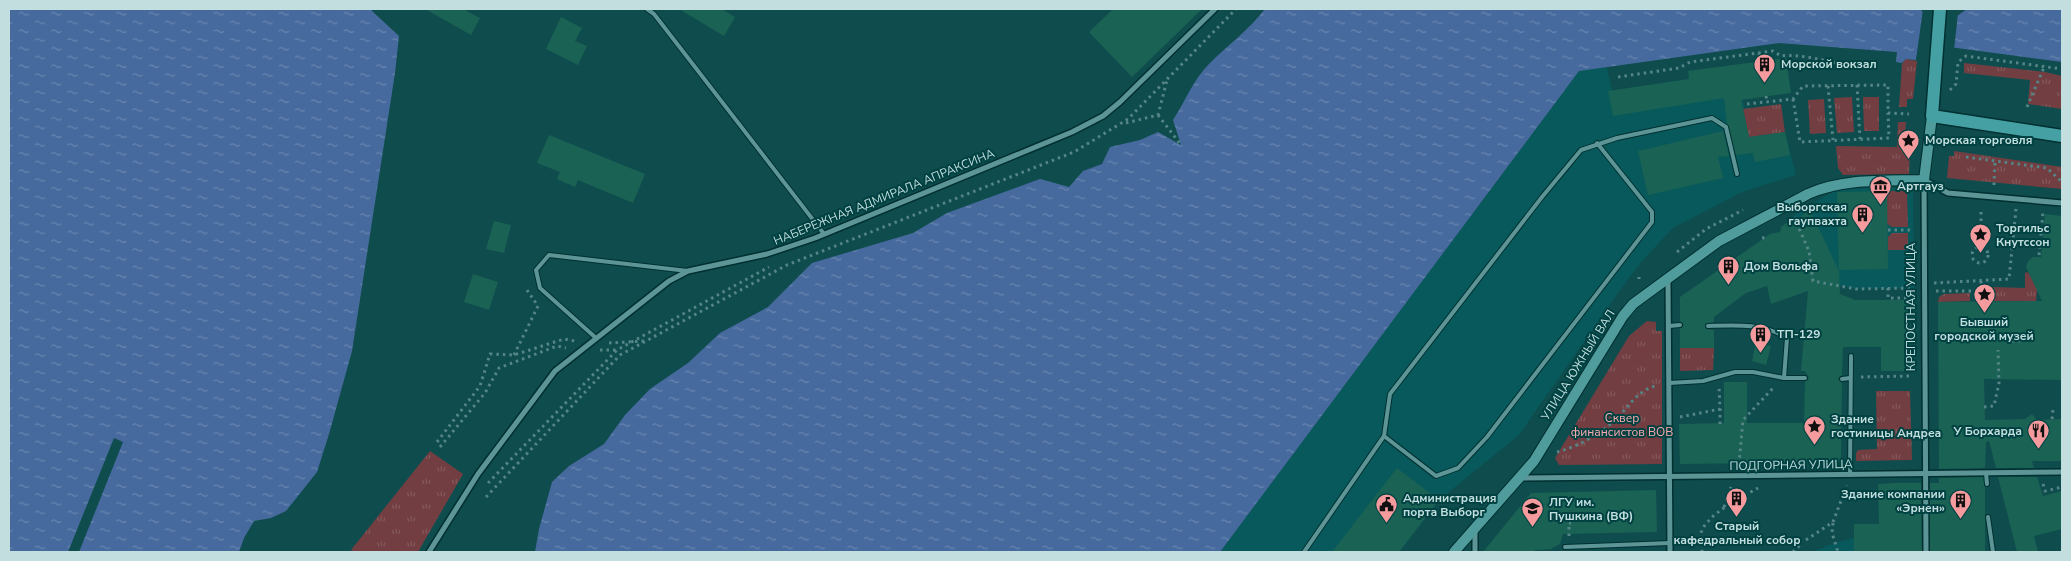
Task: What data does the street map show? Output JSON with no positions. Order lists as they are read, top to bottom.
{
  "streets": {
    "main road": ["КРЕПОСТНАЯ УЛИЦА"],
    "street": ["НАБЕРЕЖНАЯ АДМИРАЛА АПРАКСИНА", "УЛИЦА ЮЖНЫЙ ВАЛ", "ПОДГОРНАЯ УЛИЦА"]
  },
  "crossings": [
    ["КРЕПОСТНАЯ УЛИЦА", "УЛИЦА ЮЖНЫЙ ВАЛ"],
    ["КРЕПОСТНАЯ УЛИЦА", "ПОДГОРНАЯ УЛИЦА"],
    ["УЛИЦА ЮЖНЫЙ ВАЛ", "ПОДГОРНАЯ УЛИЦА"]
  ],
  "parks": ["Сквер финансистов ВОВ"],
  "places": {
    "building": [
      "Морской вокзал",
      "Выборгская гаупвахта",
      "Дом Вольфа",
      "ТП-129",
      "Старый кафедральный собор",
      "Здание компании «Эрнен»"
    ],
    "place": [
      "Морская торговля",
      "Торгильс Кнутссон",
      "Бывший городской музей",
      "Здание гостиницы Андреа"
    ],
    "museum": ["Артгауз"],
    "restaurant": ["У Борхарда"],
    "public building": ["Администрация порта Выборг"],
    "school or university": ["ЛГУ им. Пушкина (ВФ)"]
  }
}
